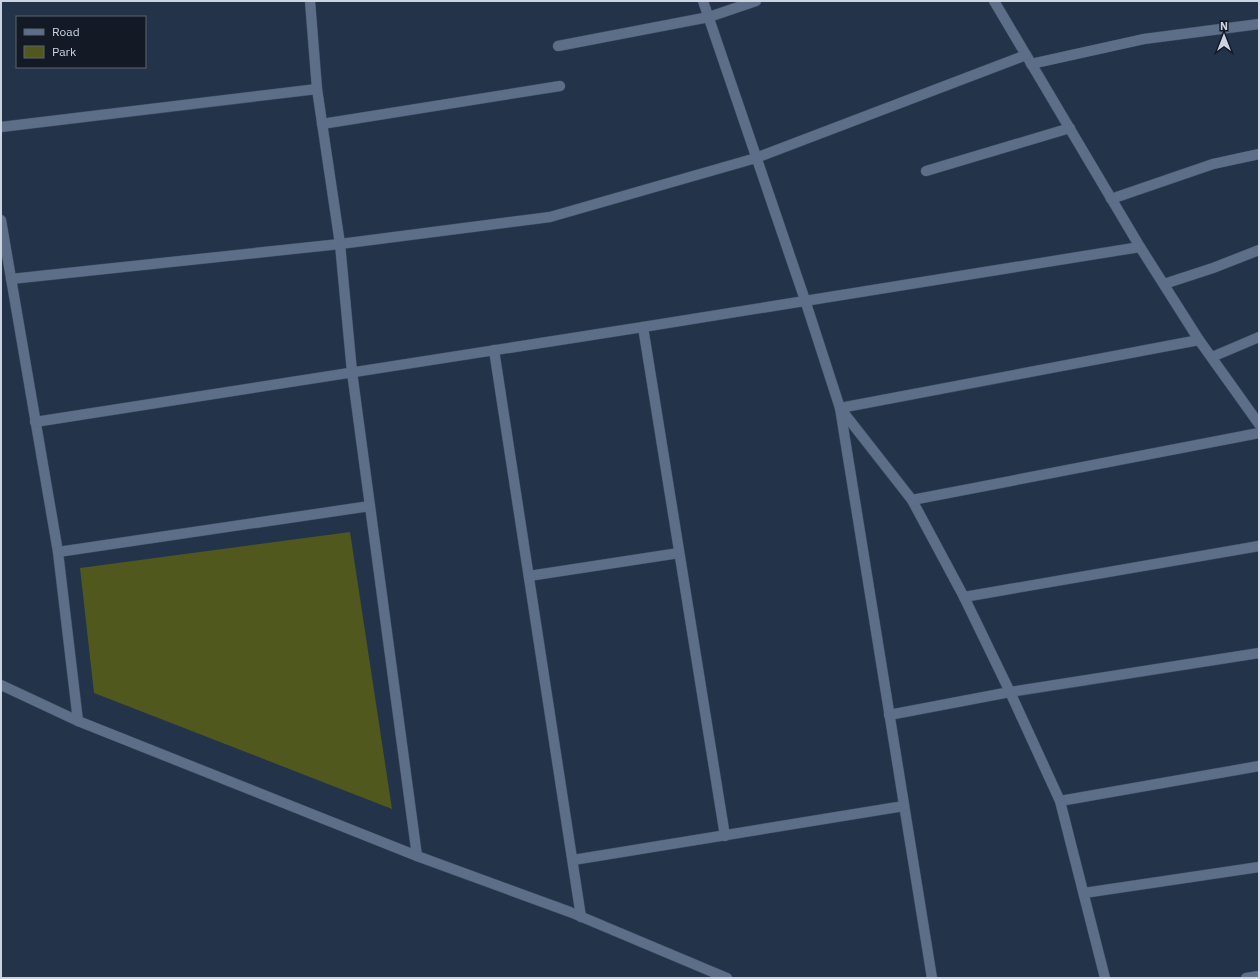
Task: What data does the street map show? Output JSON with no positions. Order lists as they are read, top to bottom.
{
  "legend": ["Road", "Park"],
  "north": "top"
}
